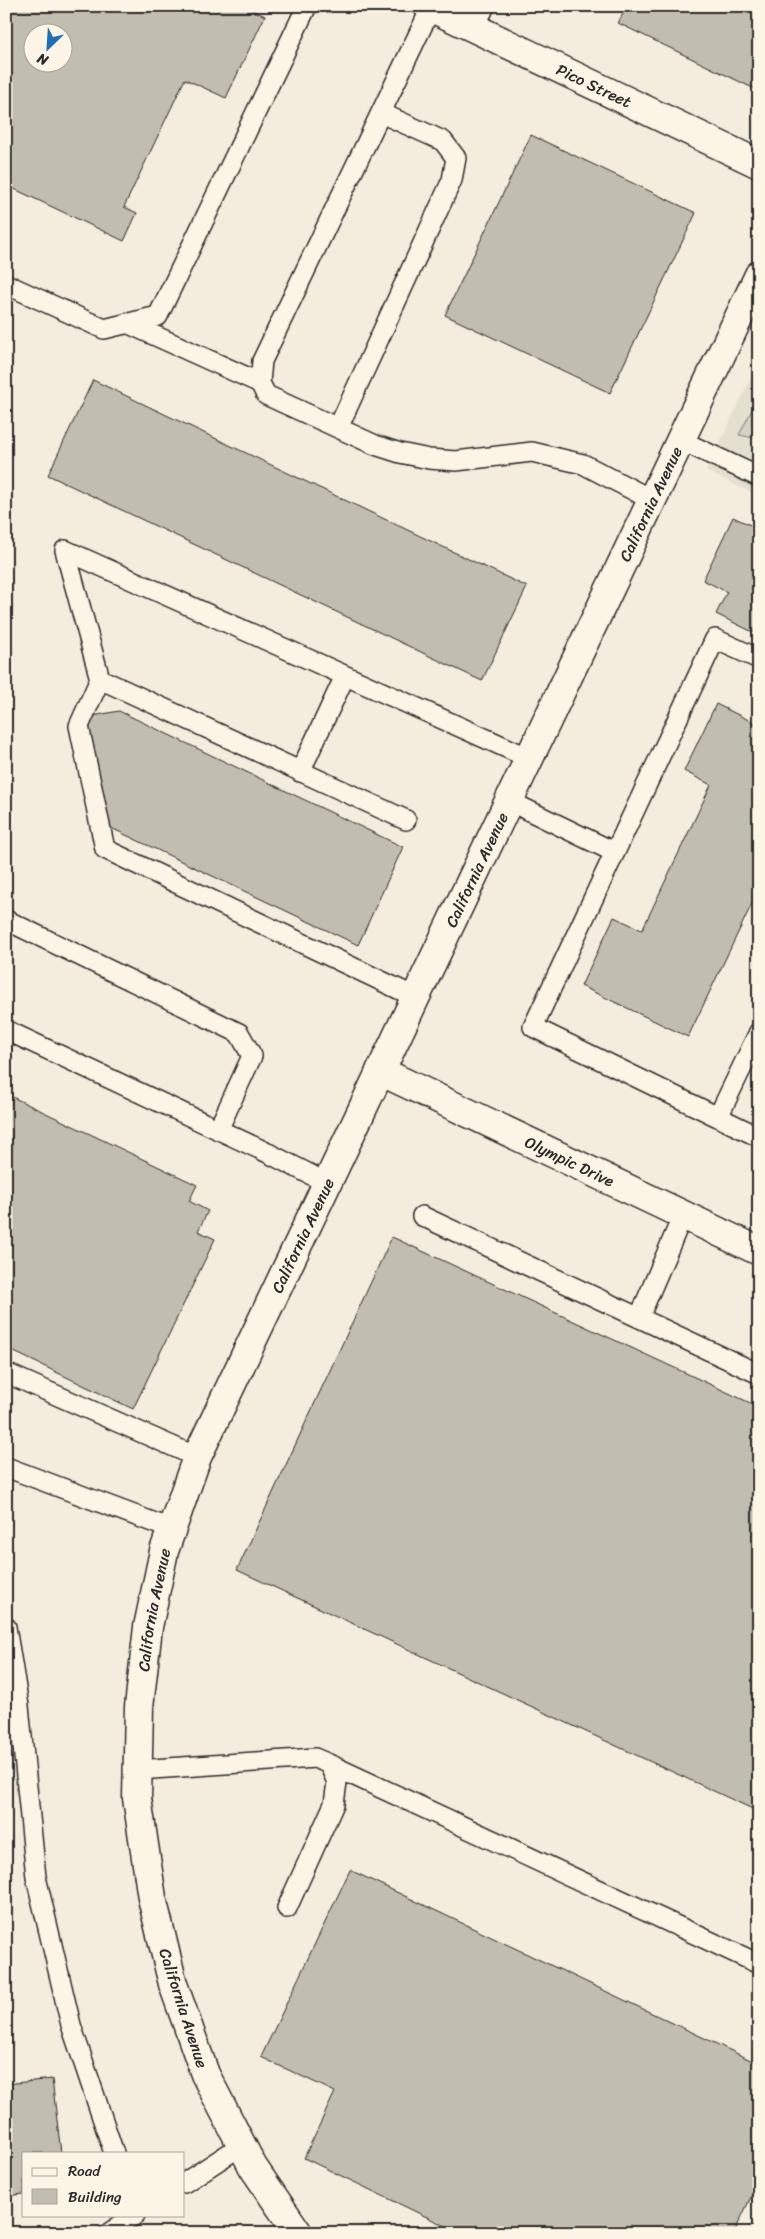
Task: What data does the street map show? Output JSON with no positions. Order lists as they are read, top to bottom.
{
  "streets": {
    "main road": ["Pico Street", "California Avenue", "Olympic Drive"]
  },
  "crossings": [
    ["California Avenue", "Olympic Drive"]
  ],
  "legend": ["Road", "Building"],
  "north": "bottom left"
}
